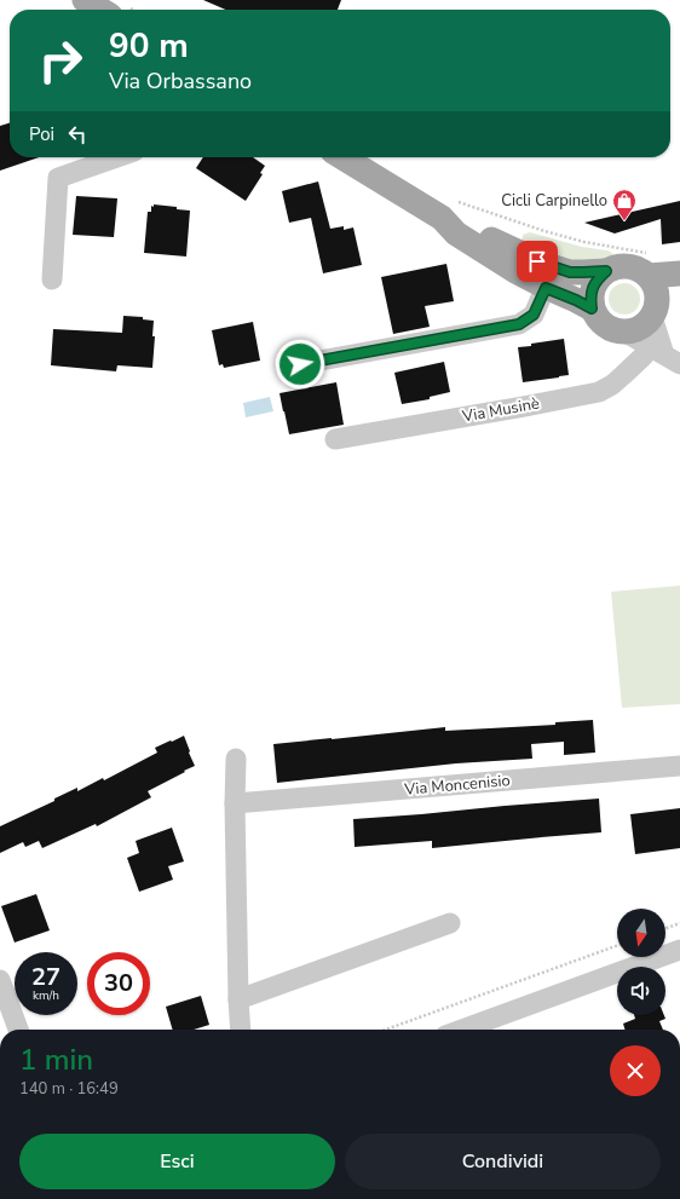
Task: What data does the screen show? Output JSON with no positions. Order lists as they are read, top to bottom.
{
  "streets": {
    "street": ["Via Musinè", "Via Moncenisio"]
  },
  "places": {
    "shop": ["Cicli Carpinello"]
  },
  "north": "bottom",
  "page": {
    "turn": ["90 m", "Via Orbassano"],
    "then": "Poi",
    "speed": "27 km/h",
    "limit": "30",
    "heading": ["1 min", "140 m · 16:49"],
    "buttons": ["Esci", "Condividi"]
  }
}
